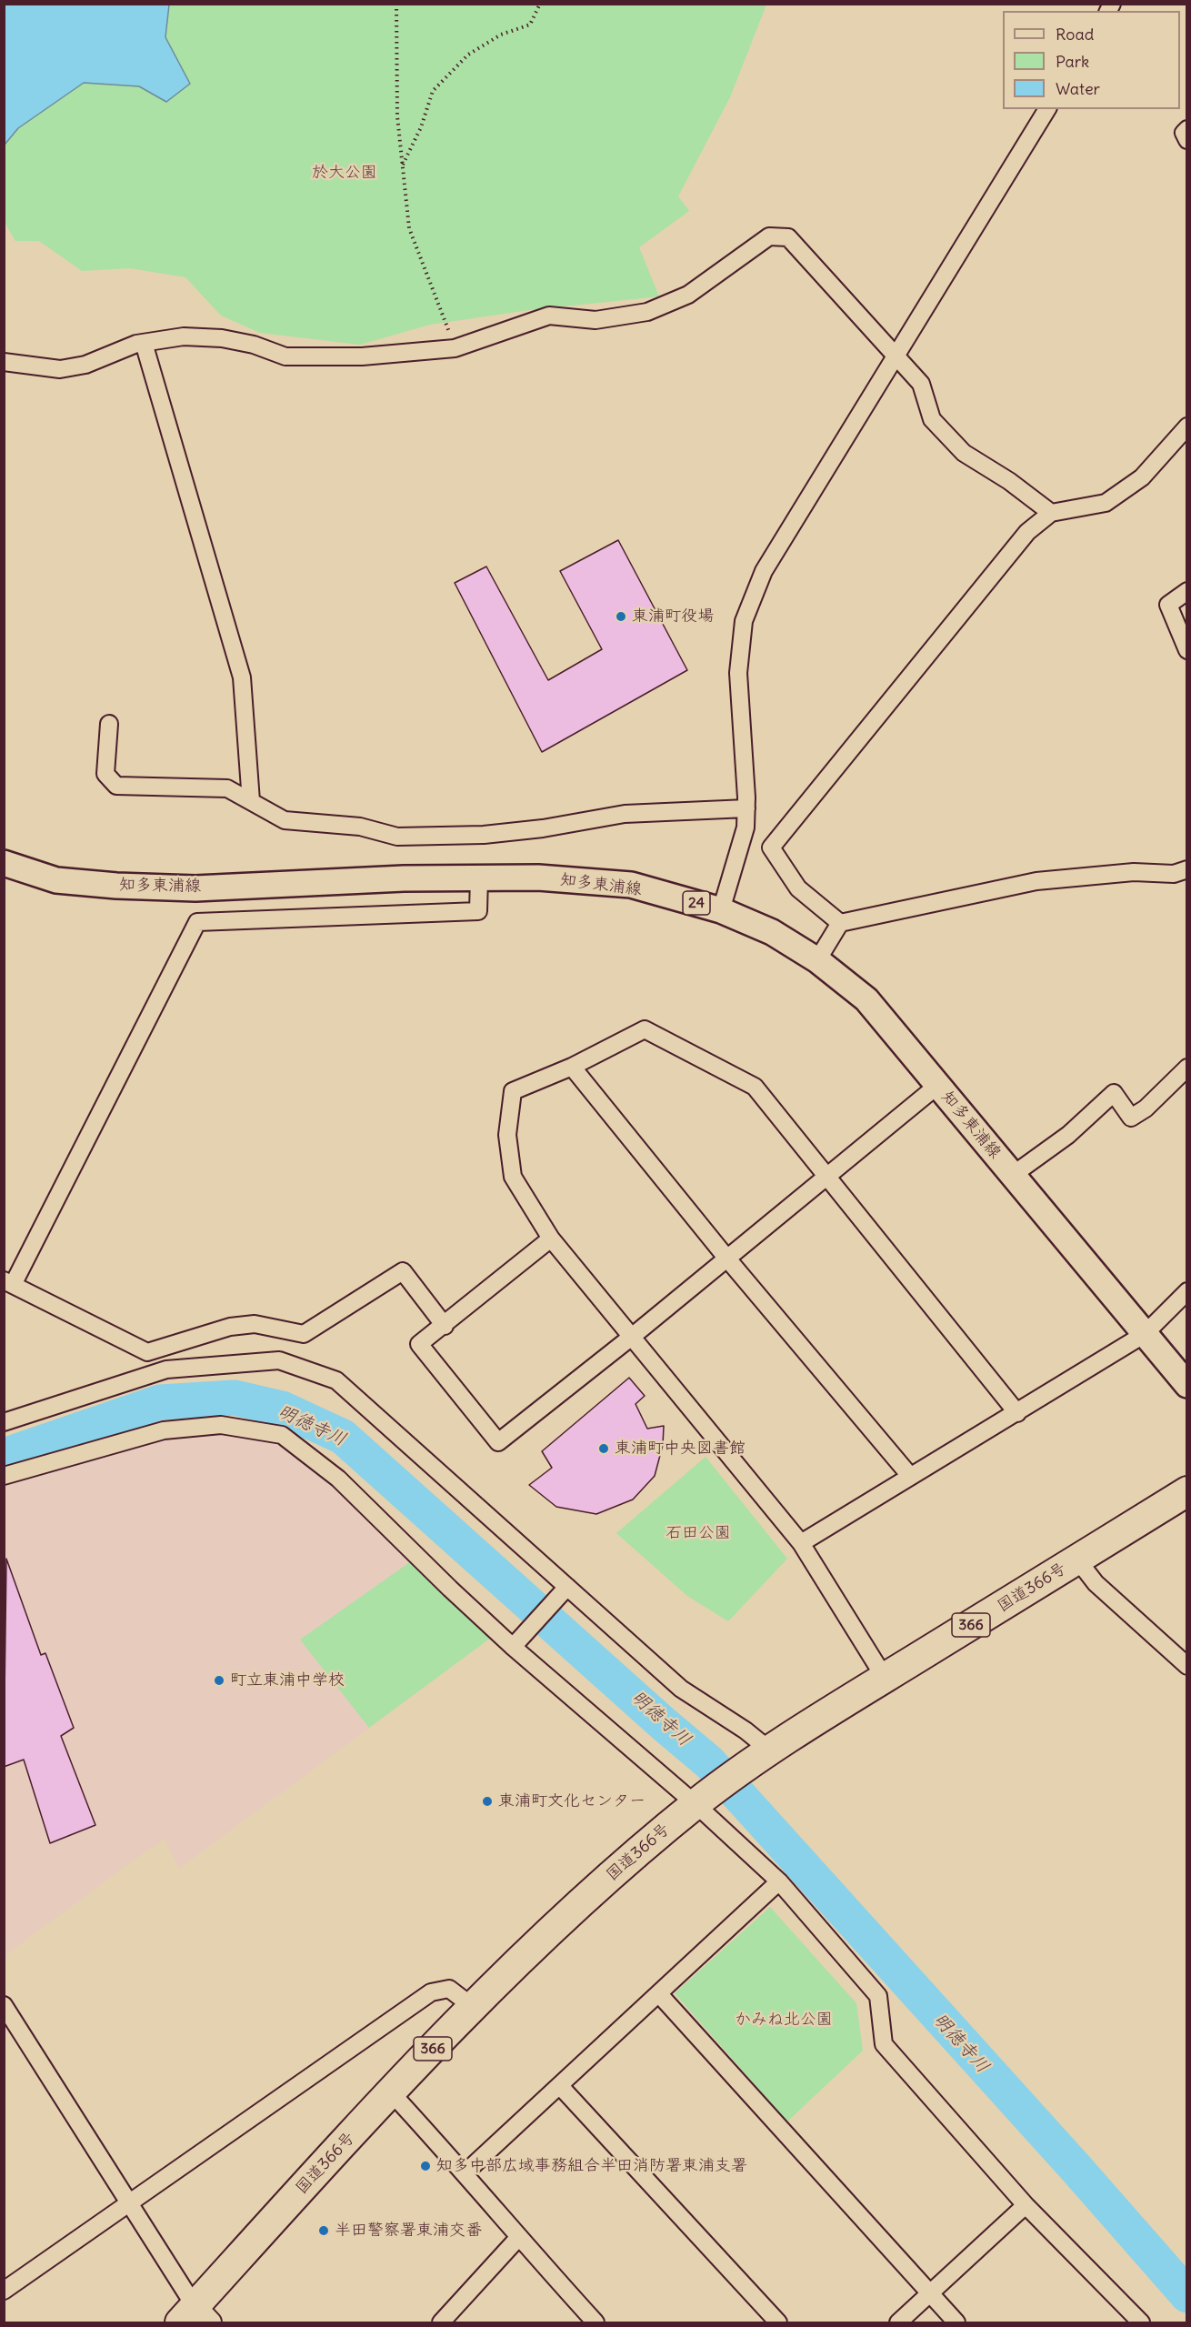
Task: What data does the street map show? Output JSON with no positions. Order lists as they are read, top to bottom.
{
  "streets": {
    "highway": ["国道366号", "366"],
    "main road": ["知多東浦線", "24"]
  },
  "water": ["明徳寺川"],
  "parks": ["於大公園", "石田公園", "かみね北公園"],
  "places": [
    "東浦町役場",
    "東浦町中央図書館",
    "町立東浦中学校",
    "東浦町文化センター",
    "知多中部広域事務組合半田消防署東浦支署",
    "半田警察署東浦交番"
  ],
  "legend": ["Road", "Park", "Water"]
}
